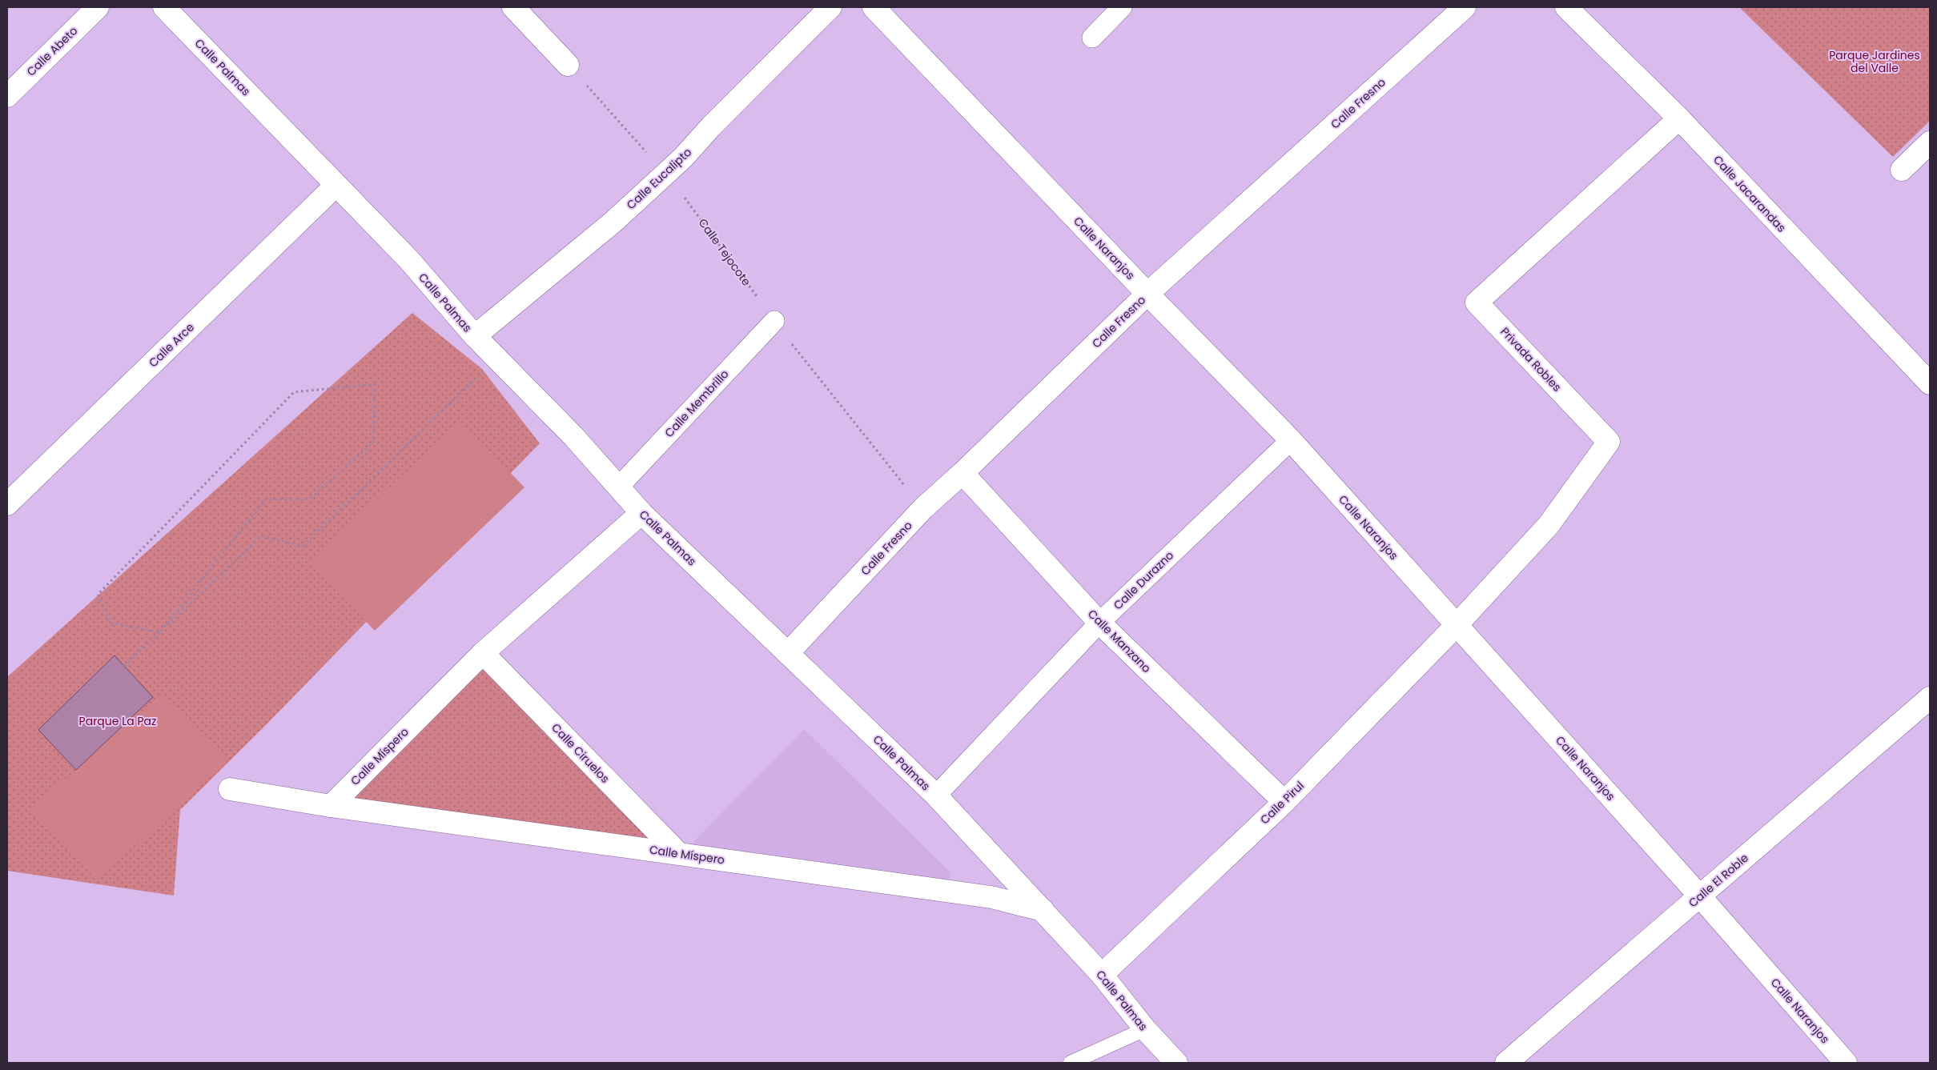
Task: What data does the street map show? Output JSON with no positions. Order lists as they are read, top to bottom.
{
  "streets": {
    "street": [
      "Calle Abeto",
      "Calle Palmas",
      "Calle Fresno",
      "Calle Eucalipto",
      "Calle Jacarandas",
      "Calle Naranjos",
      "Calle Arce",
      "Privada Robles",
      "Calle Membrillo",
      "Calle Durazno",
      "Calle Manzano",
      "Calle Ciruelos",
      "Calle Míspero",
      "Calle Pirul",
      "Calle El Roble"
    ],
    "path": ["Calle Tejocote"]
  },
  "crossings": [
    ["Calle Palmas", "Calle Fresno"],
    ["Calle Palmas", "Calle Eucalipto"],
    ["Calle Palmas", "Calle Arce"],
    ["Calle Palmas", "Calle Membrillo"],
    ["Calle Palmas", "Calle Durazno"],
    ["Calle Palmas", "Calle Míspero"],
    ["Calle Palmas", "Calle Pirul"],
    ["Calle Fresno", "Calle Naranjos"],
    ["Calle Fresno", "Calle Tejocote"],
    ["Calle Fresno", "Calle Manzano"],
    ["Calle Eucalipto", "Calle Tejocote"],
    ["Calle Jacarandas", "Privada Robles"],
    ["Calle Naranjos", "Privada Robles"],
    ["Calle Naranjos", "Calle Durazno"],
    ["Calle Naranjos", "Calle Pirul"],
    ["Calle Naranjos", "Calle El Roble"],
    ["Calle Tejocote", "Calle Membrillo"],
    ["Privada Robles", "Calle Pirul"],
    ["Calle Durazno", "Calle Manzano"],
    ["Calle Manzano", "Calle Pirul"],
    ["Calle Ciruelos", "Calle Míspero"]
  ],
  "parks": ["Parque Jardines del Valle", "Parque La Paz"]
}
